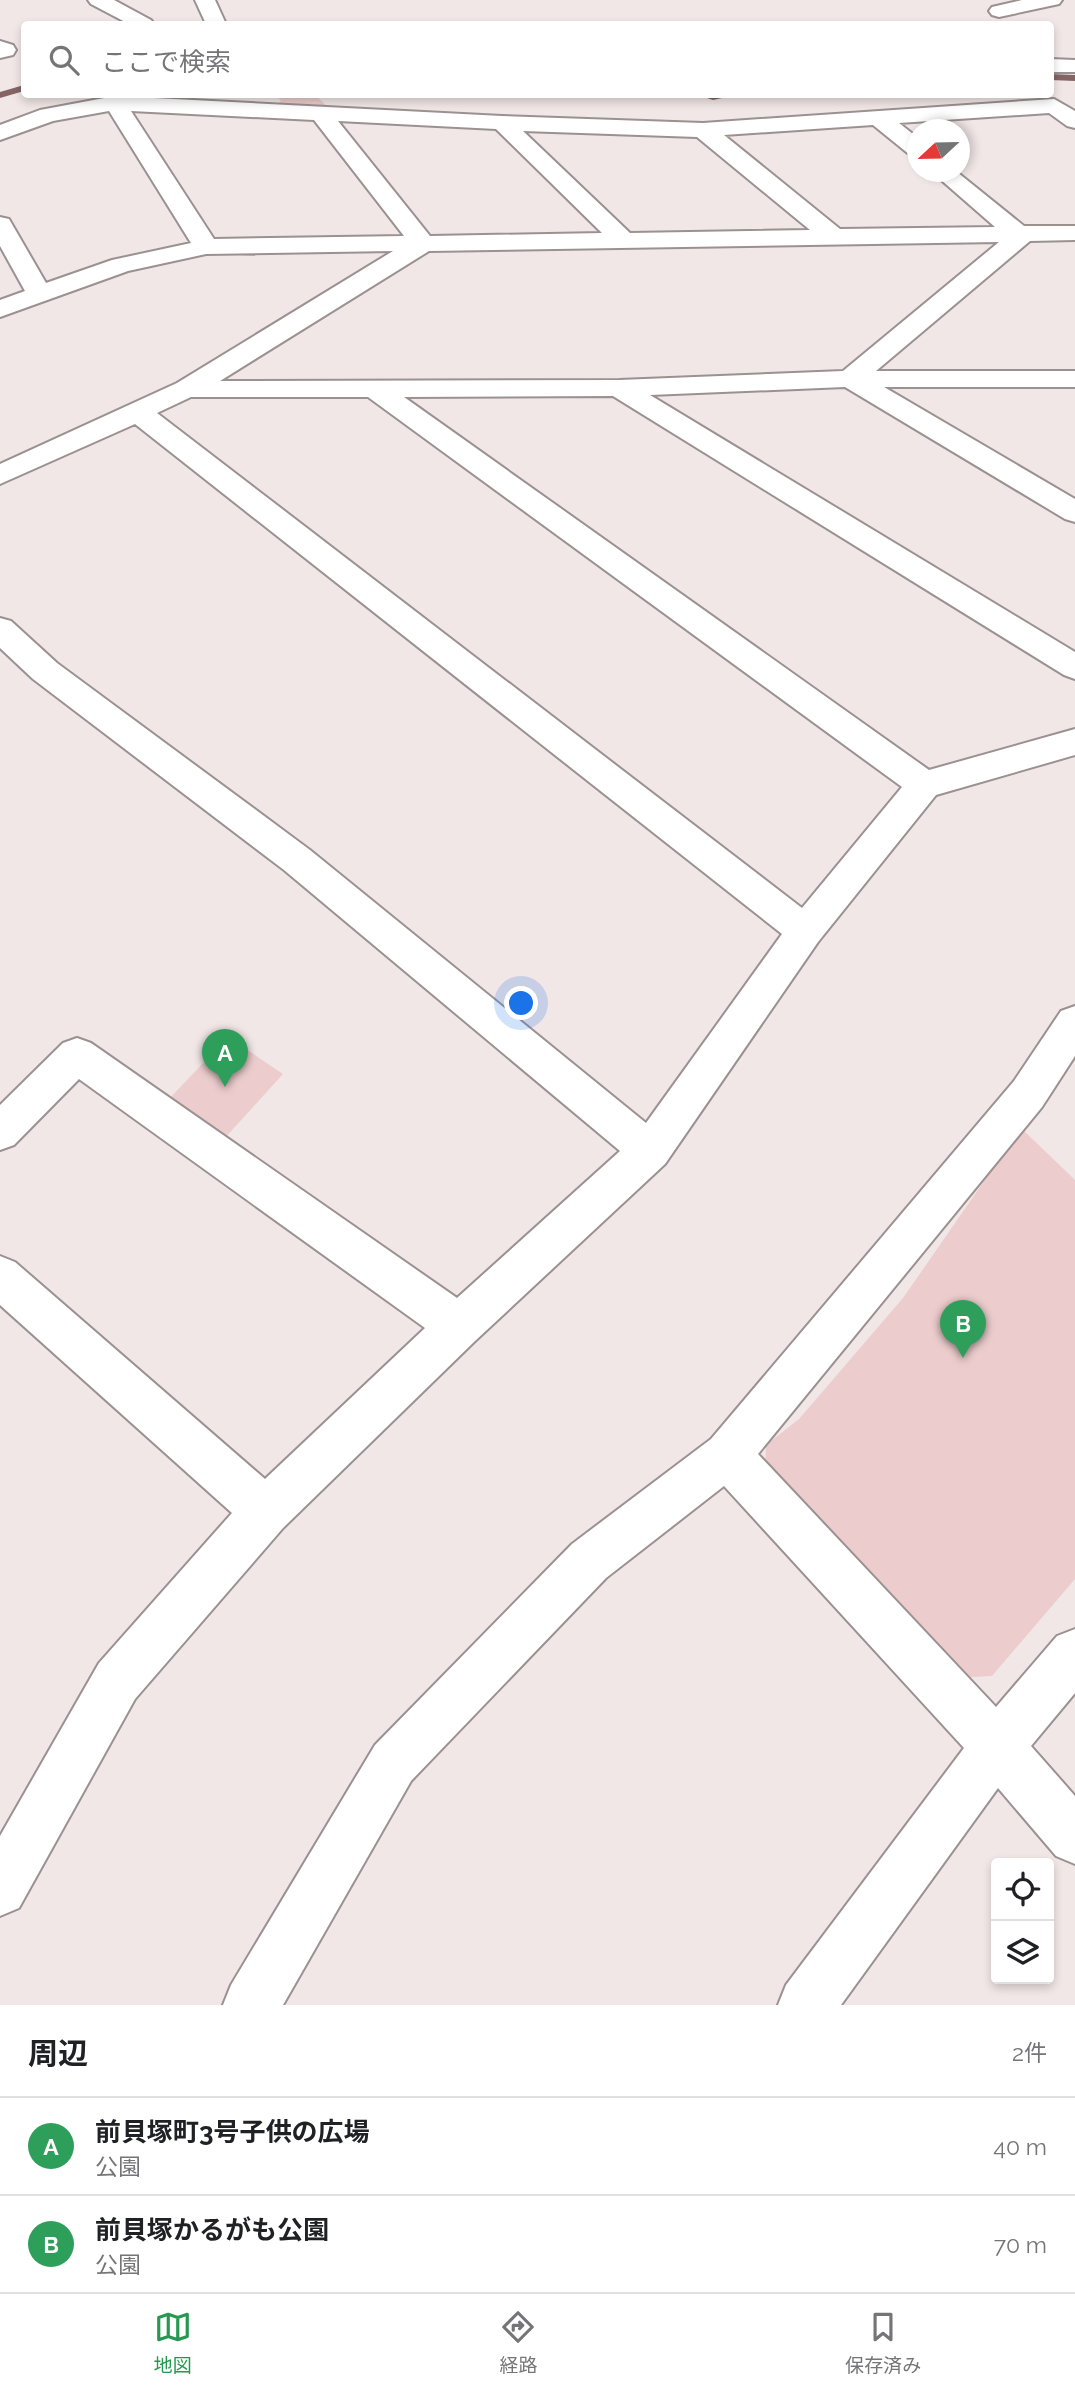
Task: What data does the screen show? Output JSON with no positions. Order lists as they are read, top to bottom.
{
  "north": "left",
  "page": {
    "search": "ここで検索",
    "pins": ["A", "B"],
    "heading": ["周辺", "2件"],
    "list": [
      {
        "mark": "A",
        "name": "前貝塚町3号子供の広場",
        "note": "公園",
        "value": "40 m"
      },
      {
        "mark": "B",
        "name": "前貝塚かるがも公園",
        "note": "公園",
        "value": "70 m"
      }
    ],
    "nav": ["地図", "経路", "保存済み"]
  }
}
